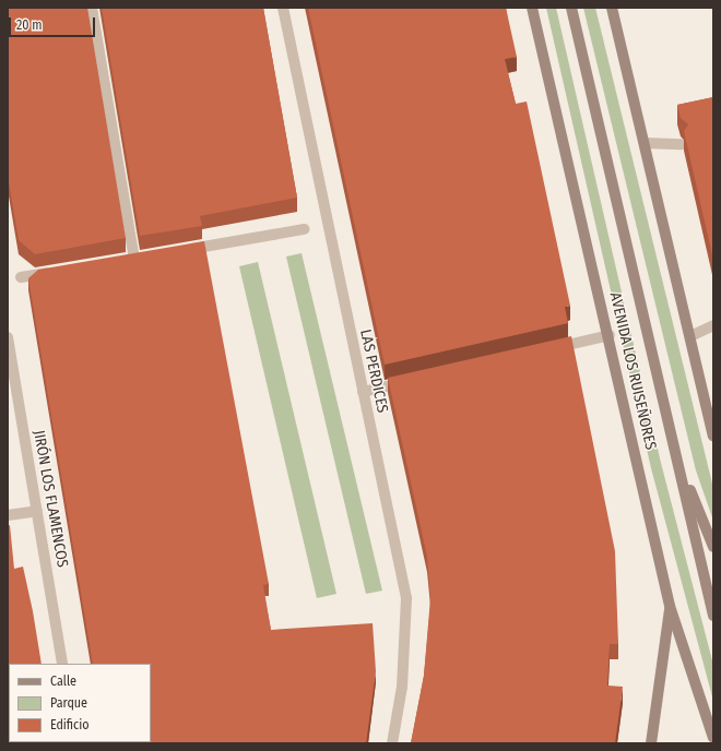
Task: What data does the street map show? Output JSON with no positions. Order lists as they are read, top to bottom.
{
  "streets": {
    "main road": ["AVENIDA LOS RUISEÑORES"],
    "street": ["LAS PERDICES", "JIRÓN LOS FLAMENCOS"]
  },
  "legend": ["Calle", "Parque", "Edificio"],
  "scale_bar": "20 m"
}
